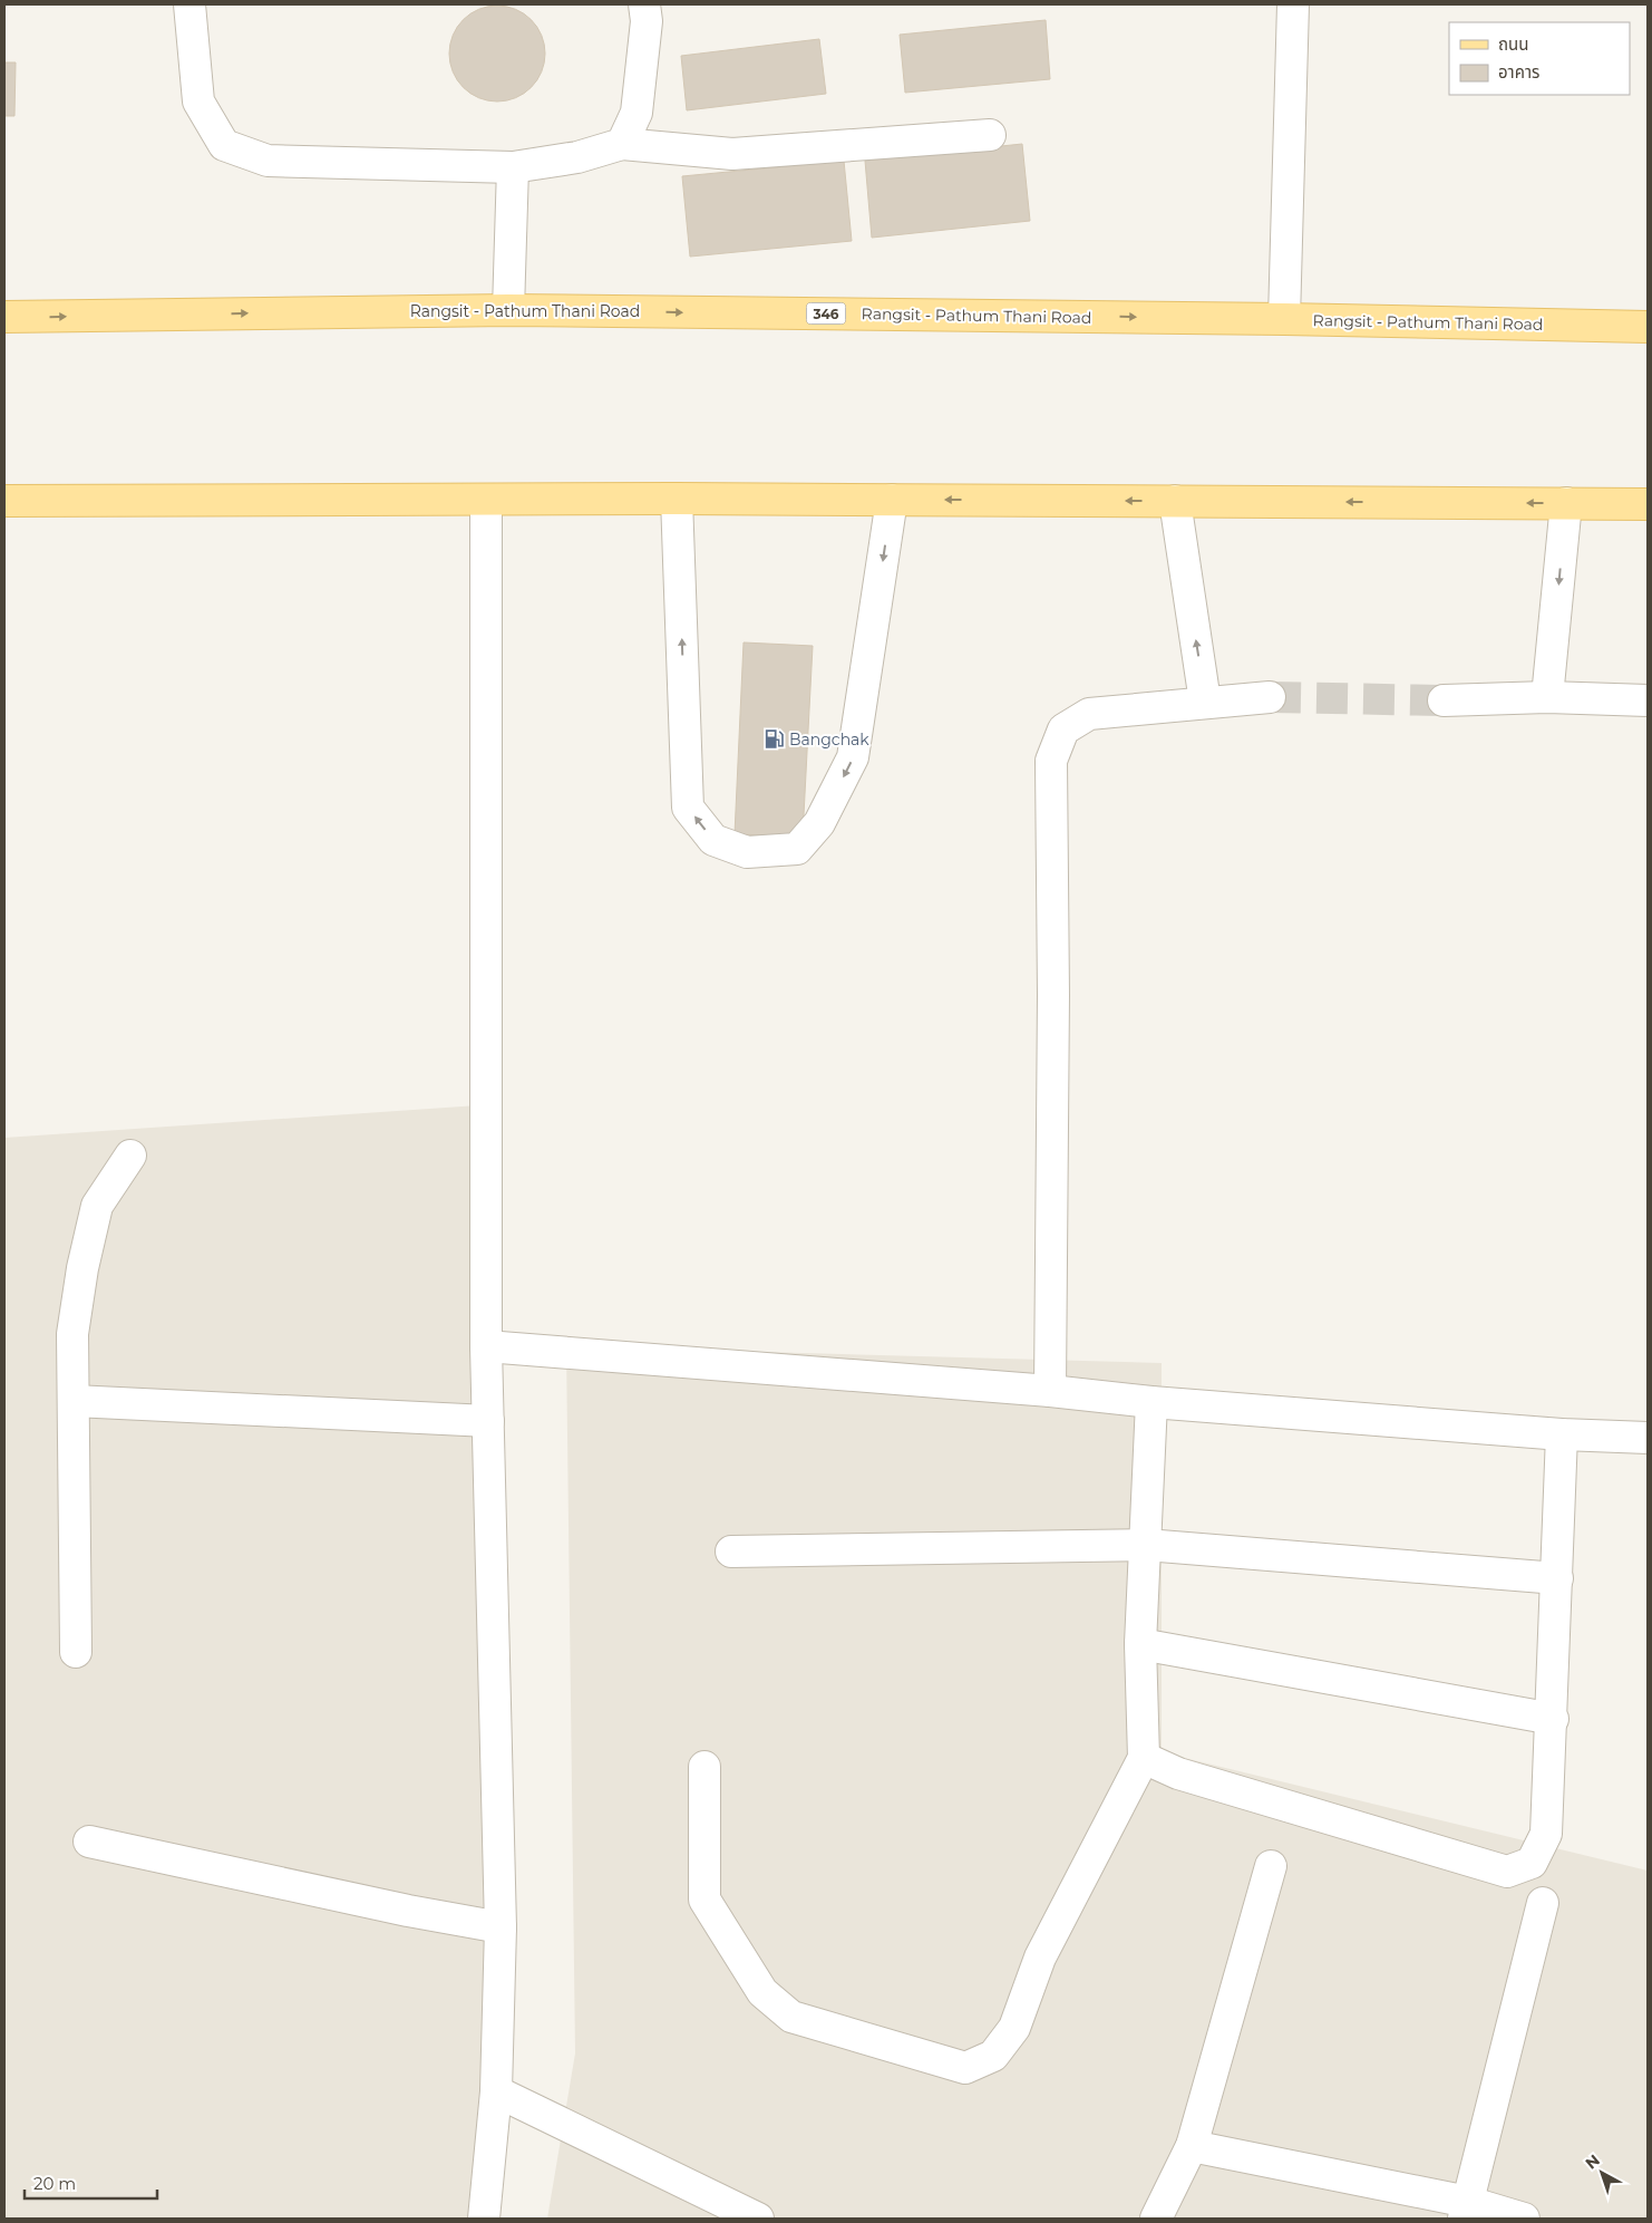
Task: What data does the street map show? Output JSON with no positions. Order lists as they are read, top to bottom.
{
  "streets": {
    "main road": ["Rangsit - Pathum Thani Road", "346"]
  },
  "places": {
    "fuel station": ["Bangchak"]
  },
  "legend": ["ถนน", "อาคาร"],
  "scale_bar": "20 m",
  "north": "top left"
}
